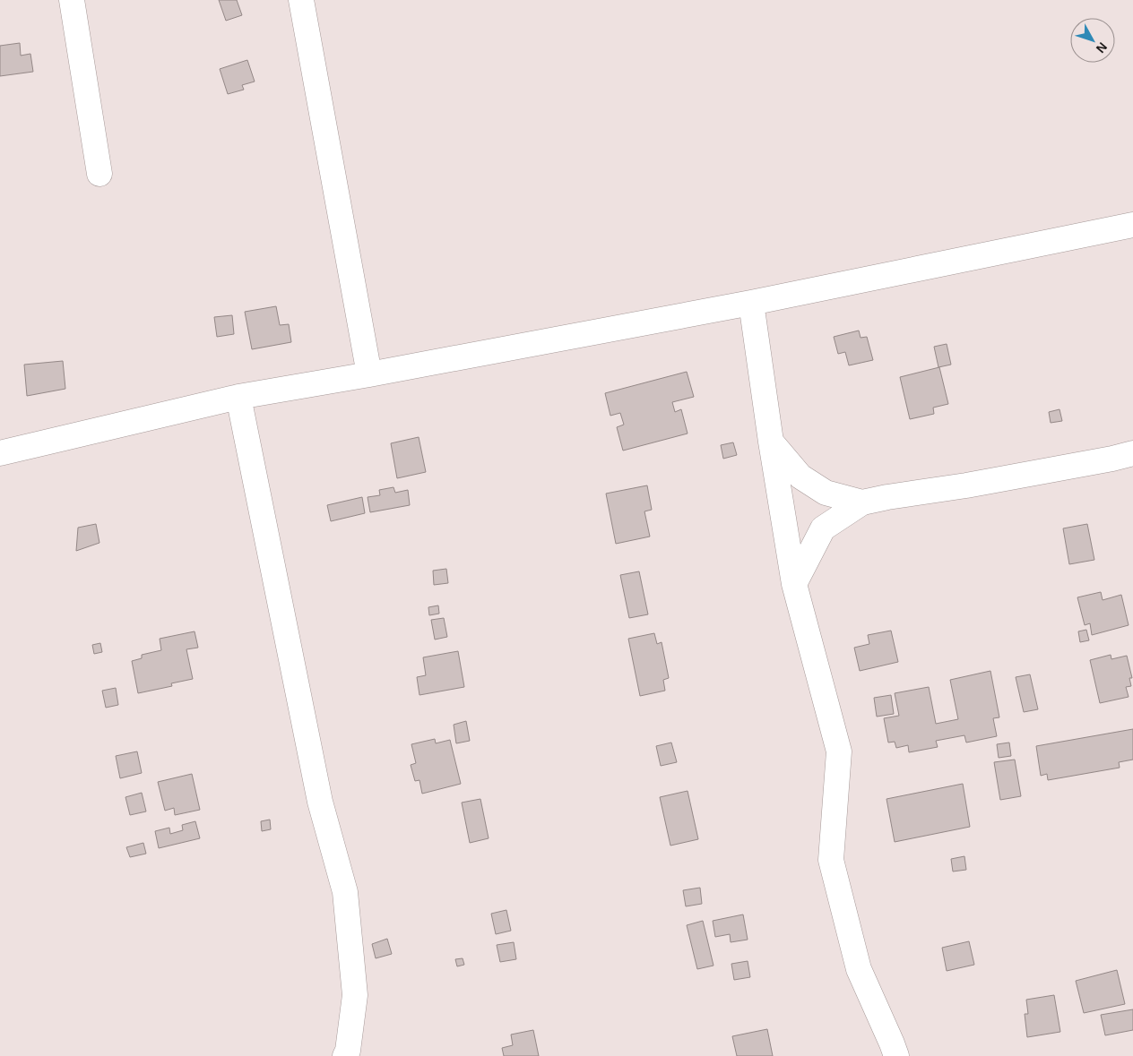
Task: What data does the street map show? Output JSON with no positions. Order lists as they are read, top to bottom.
{
  "north": "bottom right"
}
